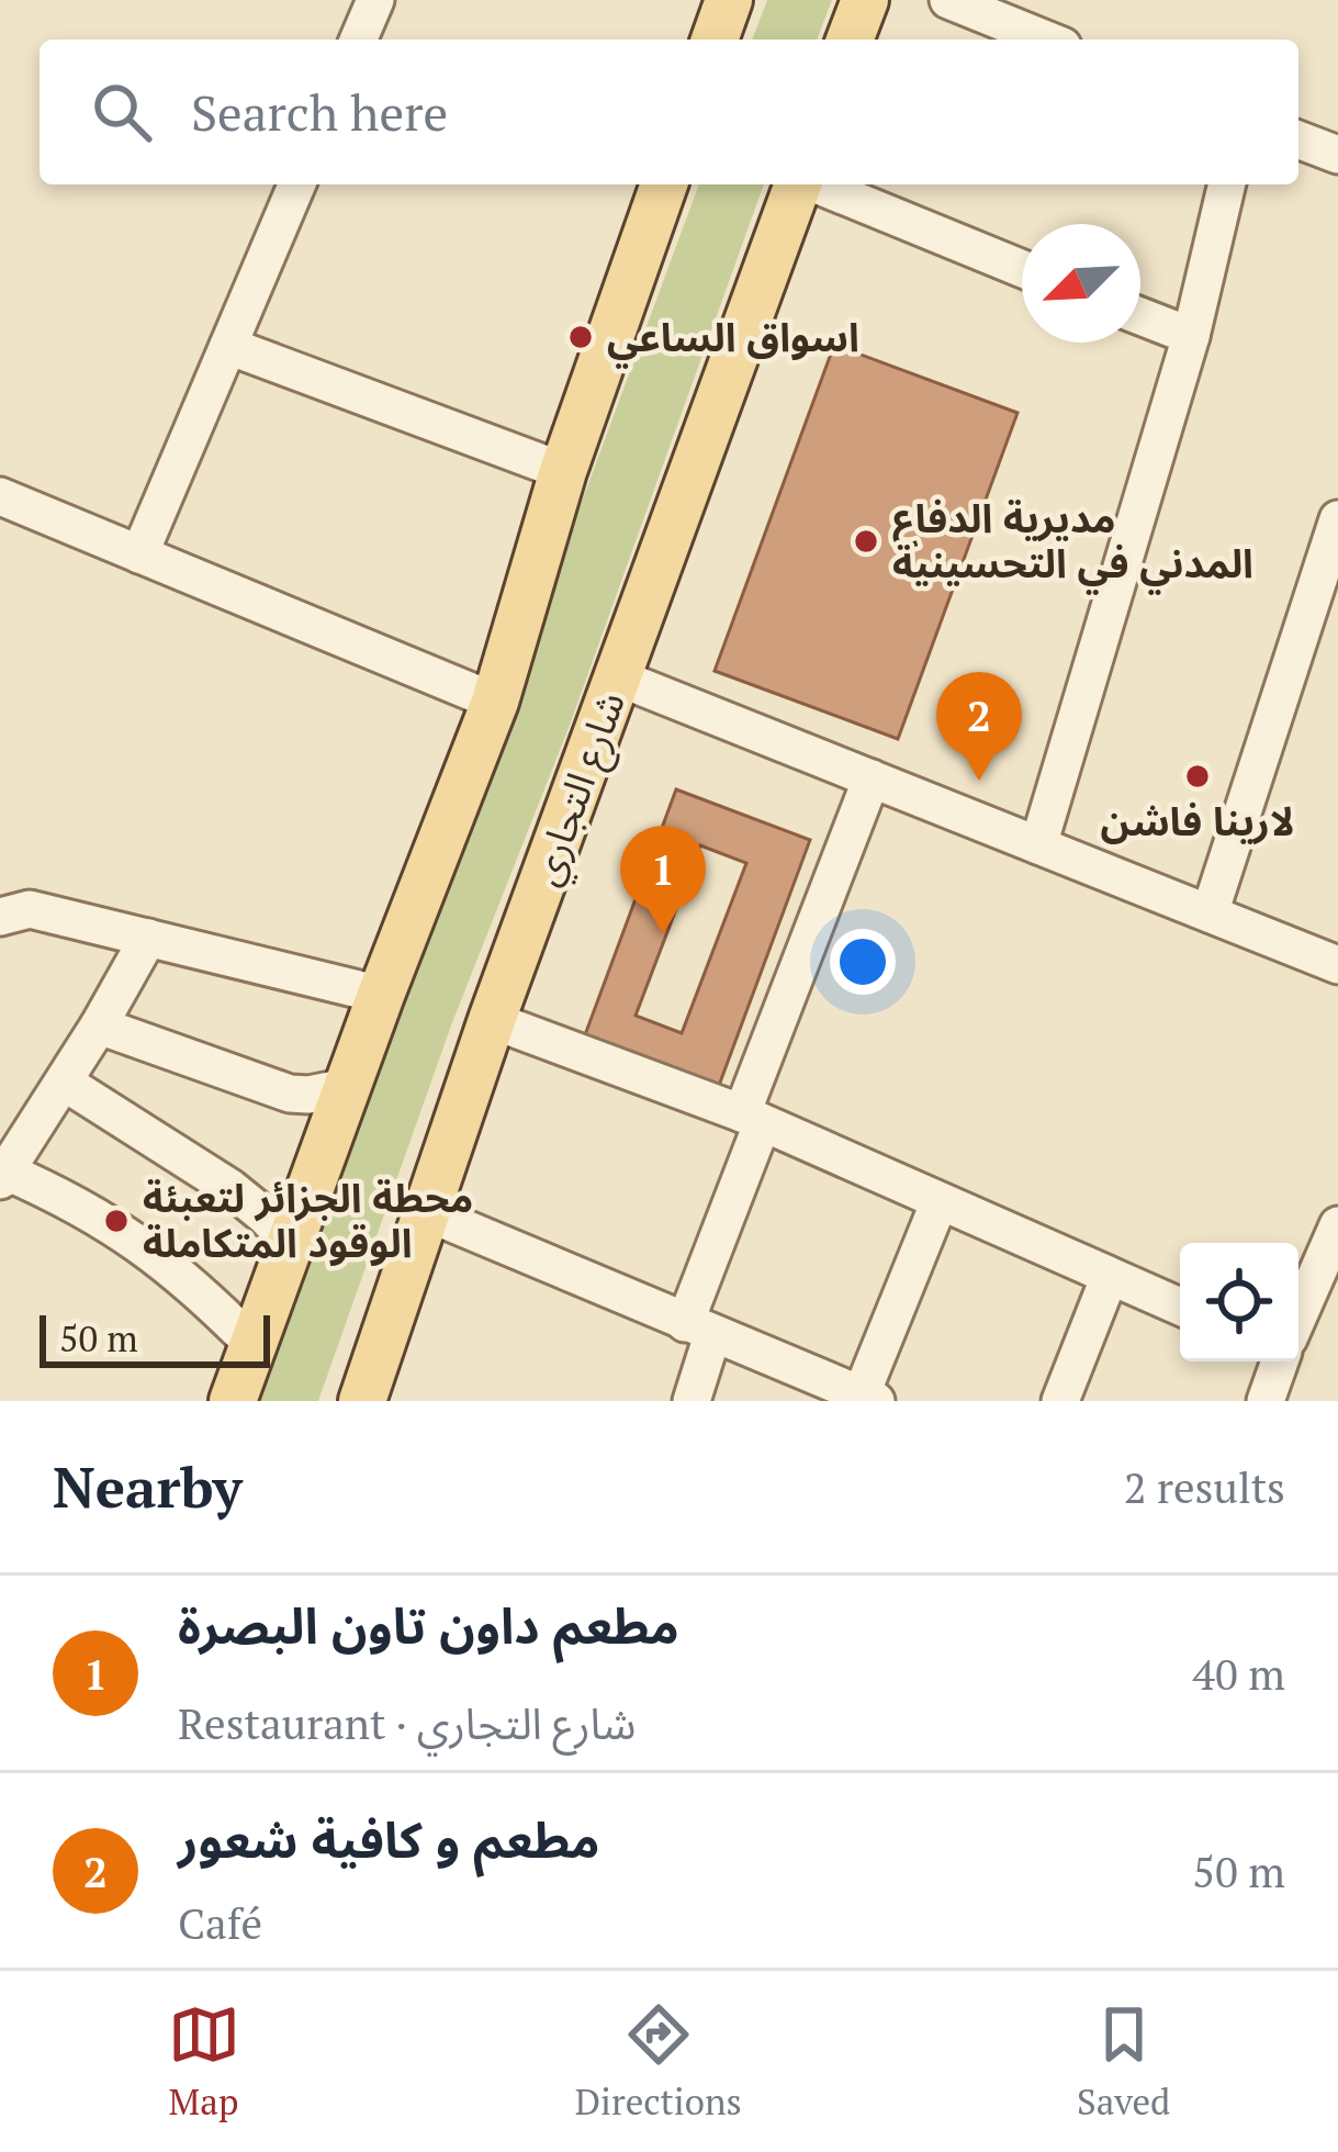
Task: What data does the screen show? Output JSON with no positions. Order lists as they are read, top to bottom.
{
  "streets": {
    "main road": ["شارع التجاري"]
  },
  "places": [
    "اسواق الساعي",
    "مديرية الدفاع المدني في التحسينية",
    "لارينا فاشن",
    "محطة الجزائر لتعبئة الوقود المتكاملة"
  ],
  "scale_bar": "50 m",
  "north": "bottom left",
  "page": {
    "search": "Search here",
    "pins": ["2", "1"],
    "scale": "50 m",
    "heading": ["Nearby", "2 results"],
    "list": [
      {
        "mark": "1",
        "name": "مطعم داون تاون البصرة",
        "note": "Restaurant · شارع التجاري",
        "value": "40 m"
      },
      {
        "mark": "2",
        "name": "مطعم و كافية شعور",
        "note": "Café",
        "value": "50 m"
      }
    ],
    "nav": ["Map", "Directions", "Saved"]
  }
}
